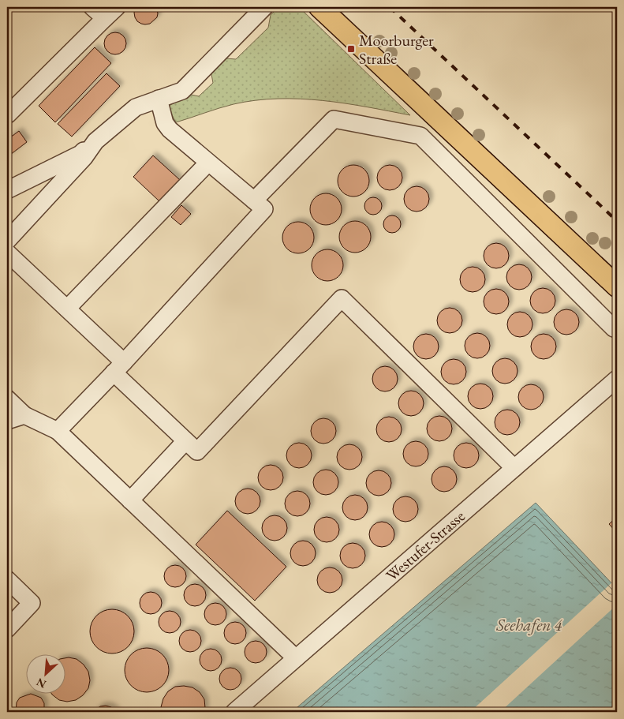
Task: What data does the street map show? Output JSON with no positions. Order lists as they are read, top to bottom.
{
  "streets": {
    "lane": ["Westufer-Strasse"]
  },
  "water": ["Seehafen 4"],
  "places": {
    "transit": ["Moorburger Straße"]
  },
  "north": "bottom left"
}
